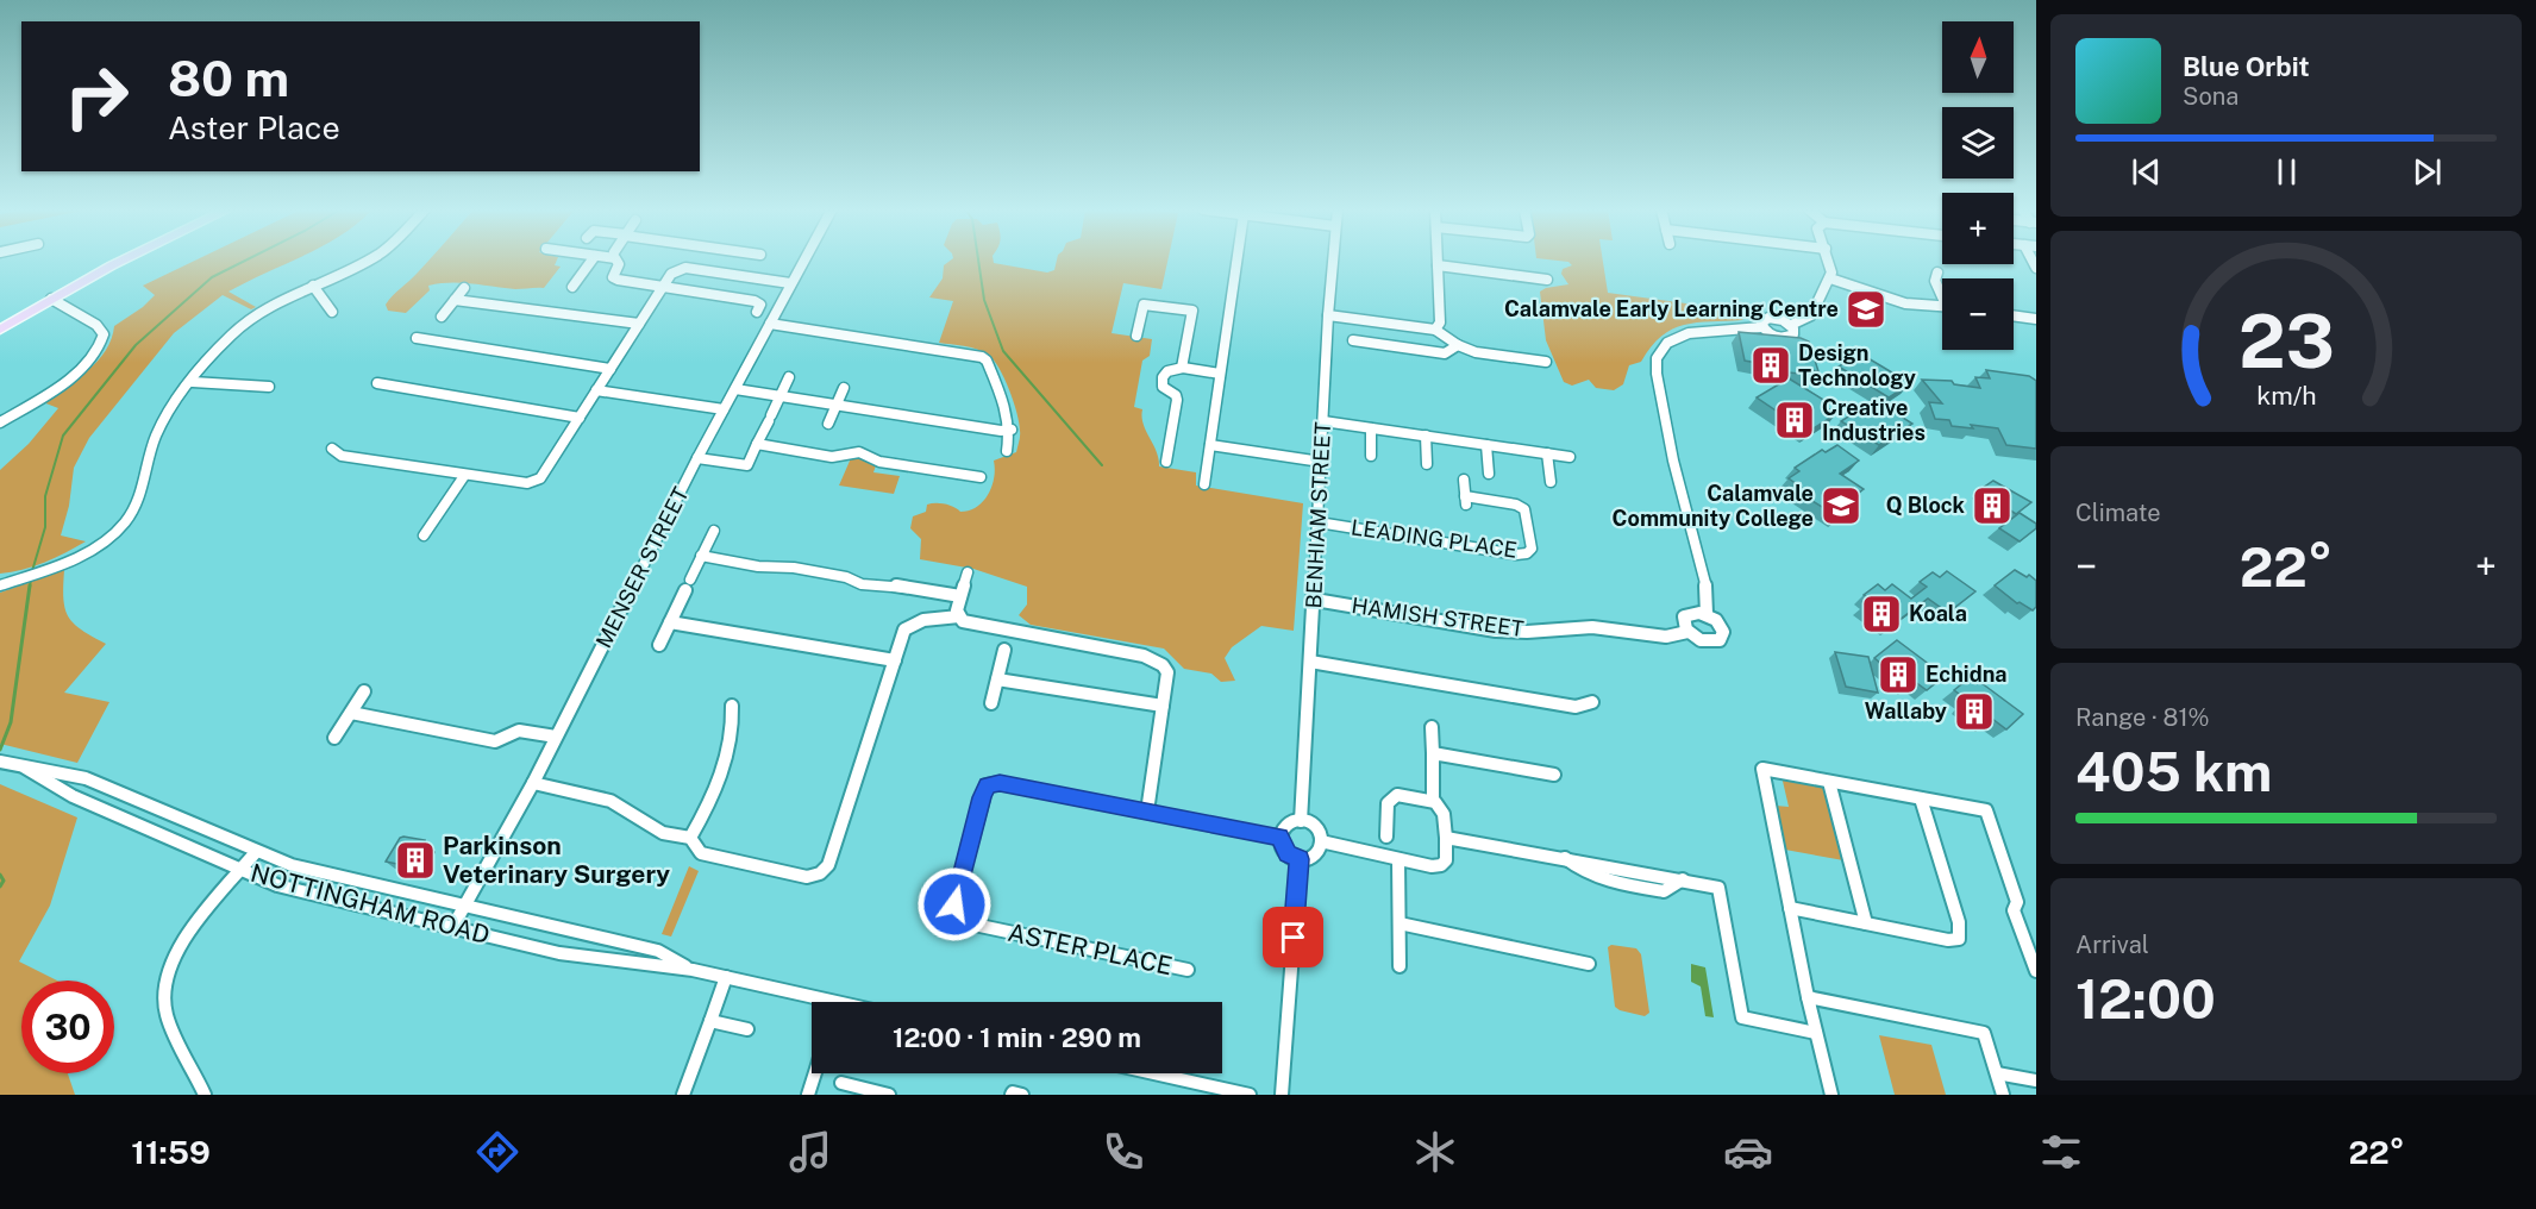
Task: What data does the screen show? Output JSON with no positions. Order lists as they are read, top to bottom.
{
  "streets": {
    "street": [
      "BENHIAM STREET",
      "LEADING PLACE",
      "MENSER STREET",
      "HAMISH STREET",
      "NOTTINGHAM ROAD",
      "ASTER PLACE"
    ]
  },
  "crossings": [
    ["BENHIAM STREET", "LEADING PLACE"],
    ["BENHIAM STREET", "HAMISH STREET"],
    ["BENHIAM STREET", "ASTER PLACE"],
    ["MENSER STREET", "NOTTINGHAM ROAD"]
  ],
  "places": {
    "school or university": ["Calamvale Early Learning Centre", "Calamvale Community College"],
    "building": [
      "Design Technology",
      "Creative Industries",
      "Q Block",
      "Koala",
      "Echidna",
      "Wallaby",
      "Parkinson Veterinary Surgery"
    ]
  },
  "north": "top",
  "page": {
    "map_buttons": ["+", "−"],
    "turn": ["80 m", "Aster Place"],
    "song": ["Blue Orbit", "Sona"],
    "tile": [
      "Climate",
      ["Range · 81%", "405 km"],
      ["Arrival", "12:00"]
    ],
    "heat": ["−", "22°", "+"],
    "limit": "30",
    "trip": "12:00 · 1 min · 290 m",
    "tabs": ["11:59", "22°"],
    "gauge": ["23", "km/h"]
  }
}
